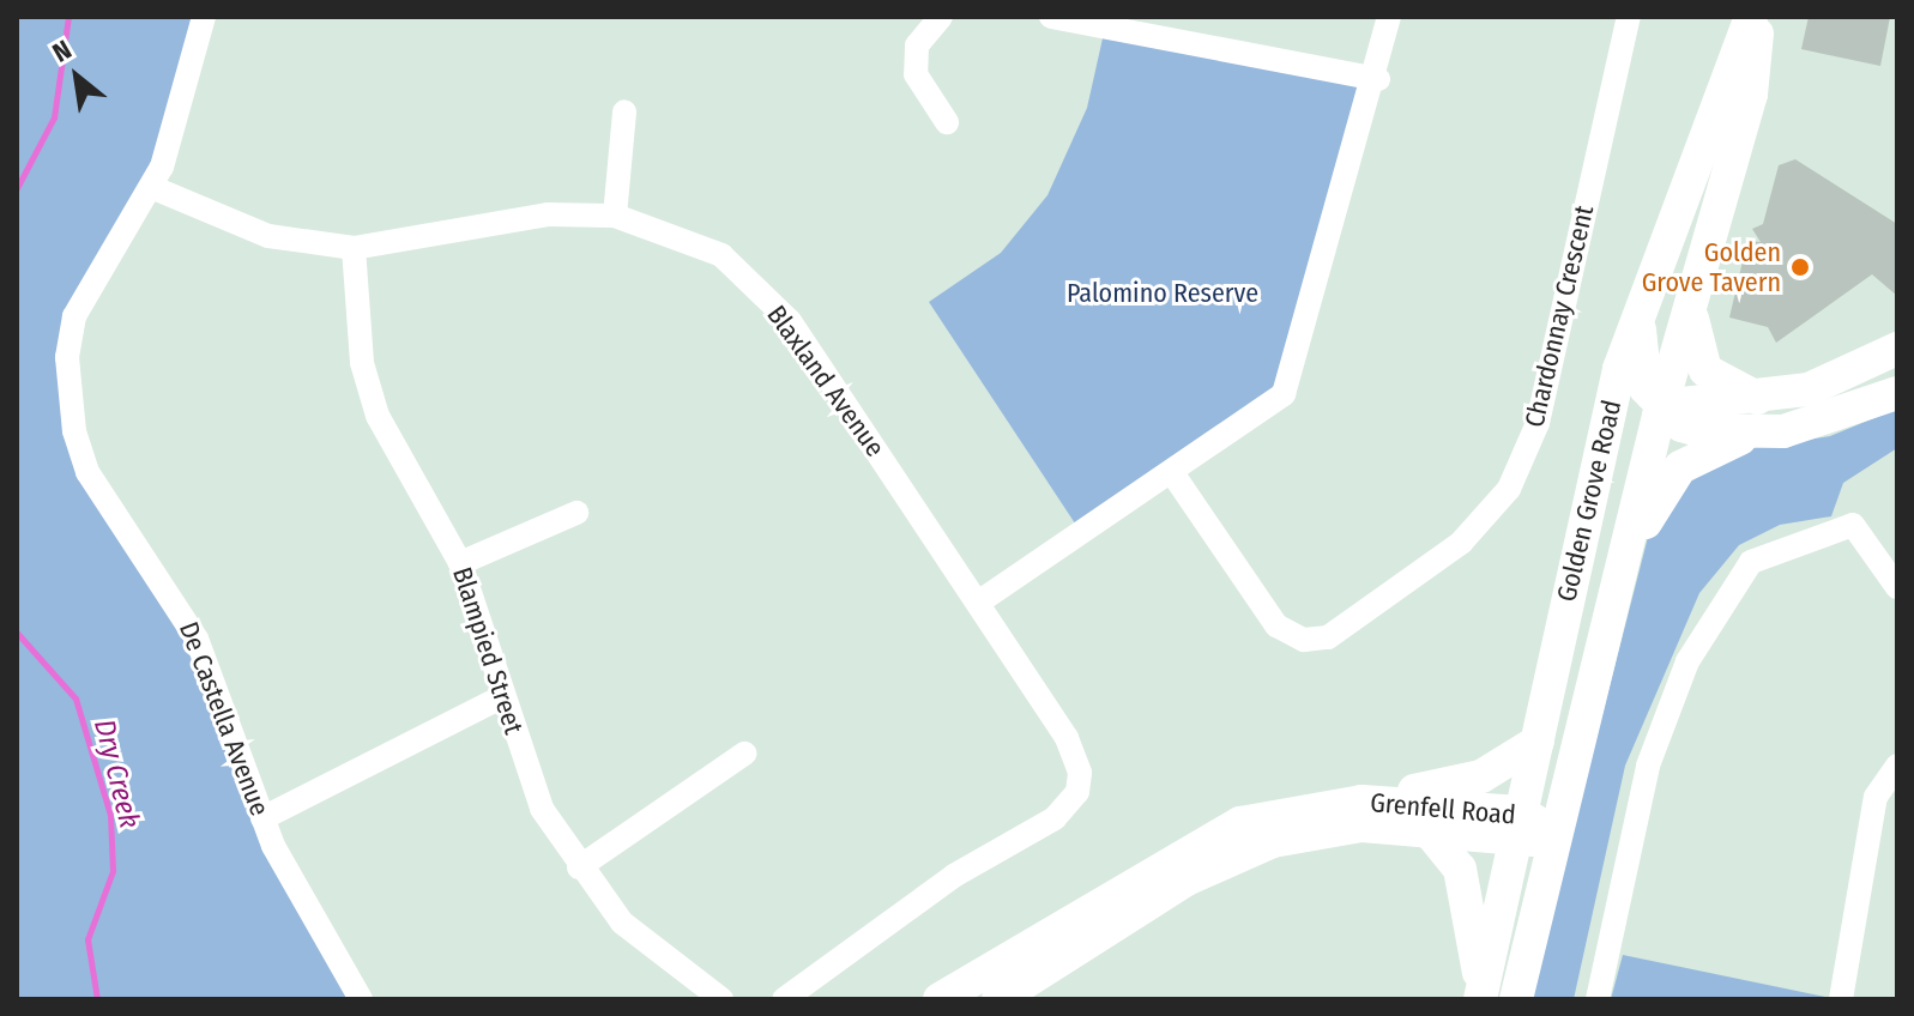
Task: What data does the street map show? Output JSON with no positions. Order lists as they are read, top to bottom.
{
  "streets": {
    "main road": ["Golden Grove Road", "Grenfell Road"],
    "street": [
      "Chardonnay Crescent",
      "Blaxland Avenue",
      "Blampied Street",
      "De Castella Avenue"
    ]
  },
  "crossings": [
    ["Blaxland Avenue", "Blampied Street"],
    ["Blaxland Avenue", "De Castella Avenue"],
    ["Golden Grove Road", "Grenfell Road"]
  ],
  "water": ["Dry Creek"],
  "parks": ["Palomino Reserve"],
  "places": ["Golden Grove Tavern"],
  "north": "top left"
}
